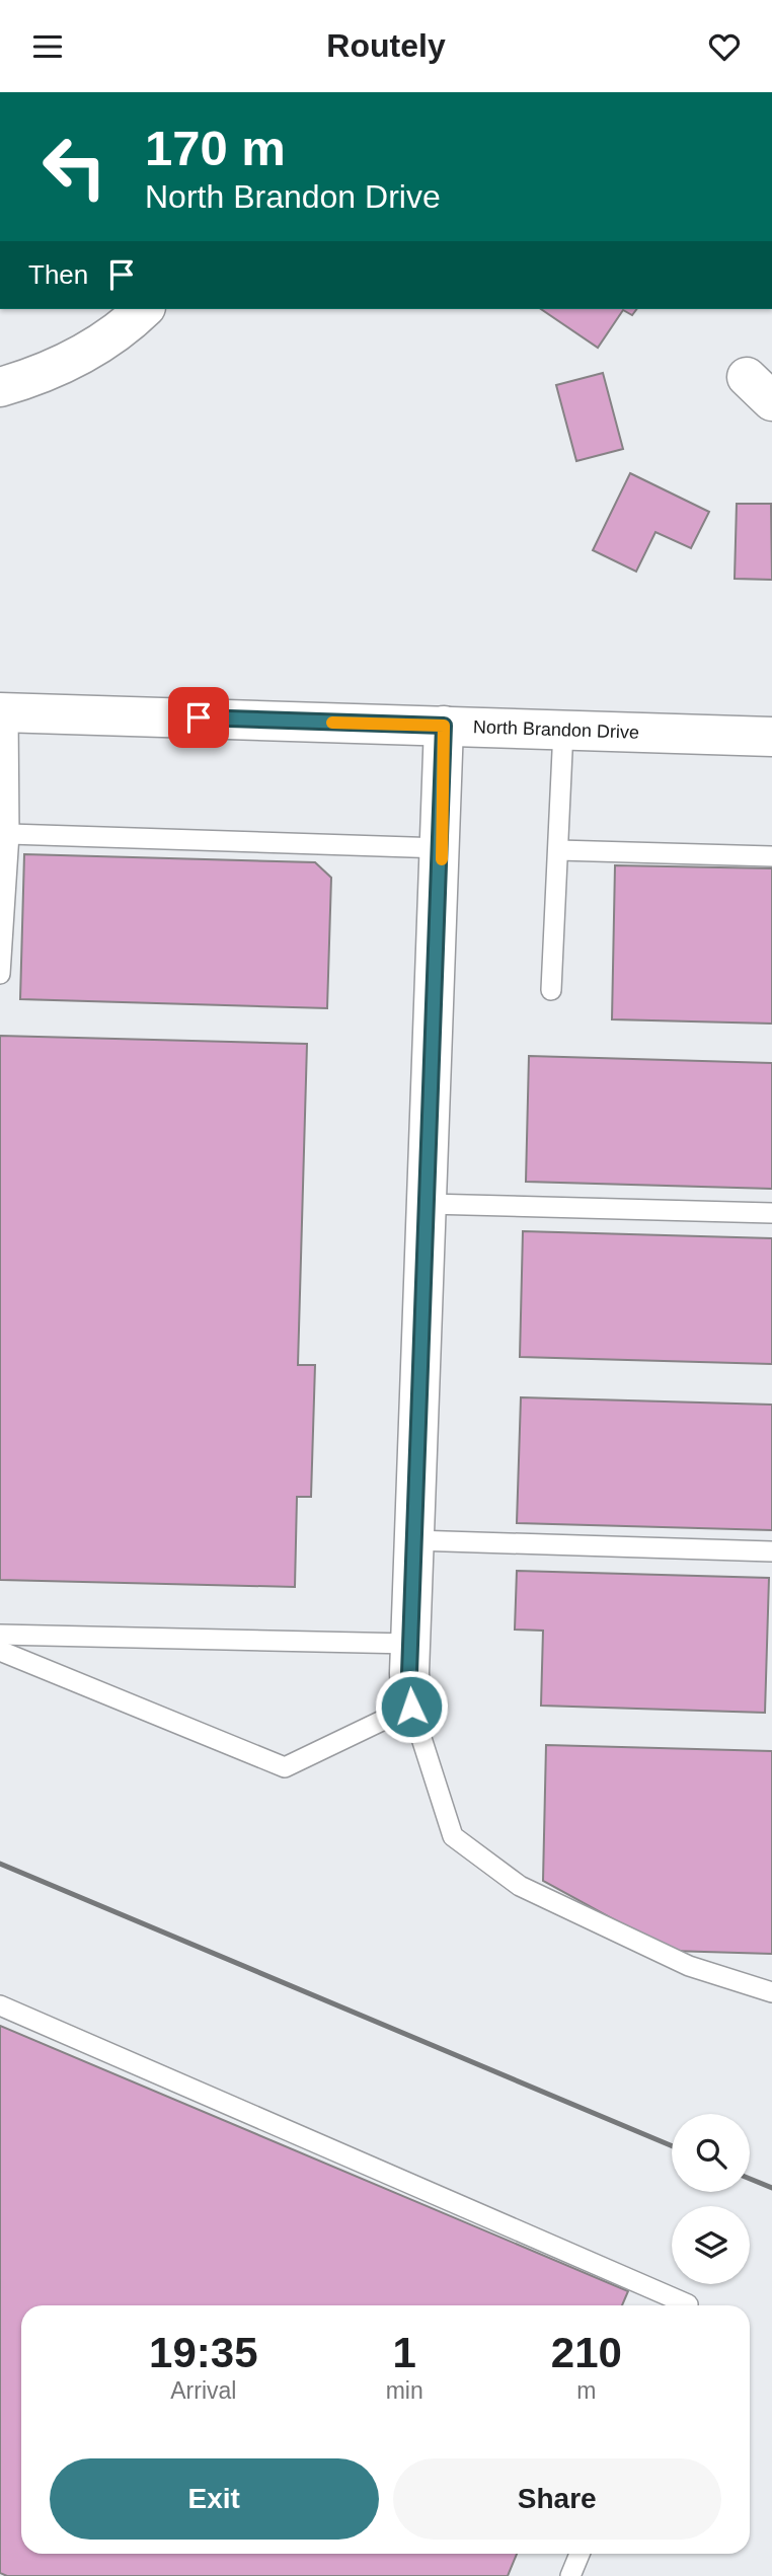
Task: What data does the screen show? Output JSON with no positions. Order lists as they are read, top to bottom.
{
  "streets": {
    "street": ["North Brandon Drive"]
  },
  "page": {
    "header": "Routely",
    "turn": ["170 m", "North Brandon Drive"],
    "then": "Then",
    "eta": [
      "19:35",
      "Arrival",
      "1",
      "min",
      "210",
      "m"
    ],
    "buttons": ["Exit", "Share"]
  }
}
